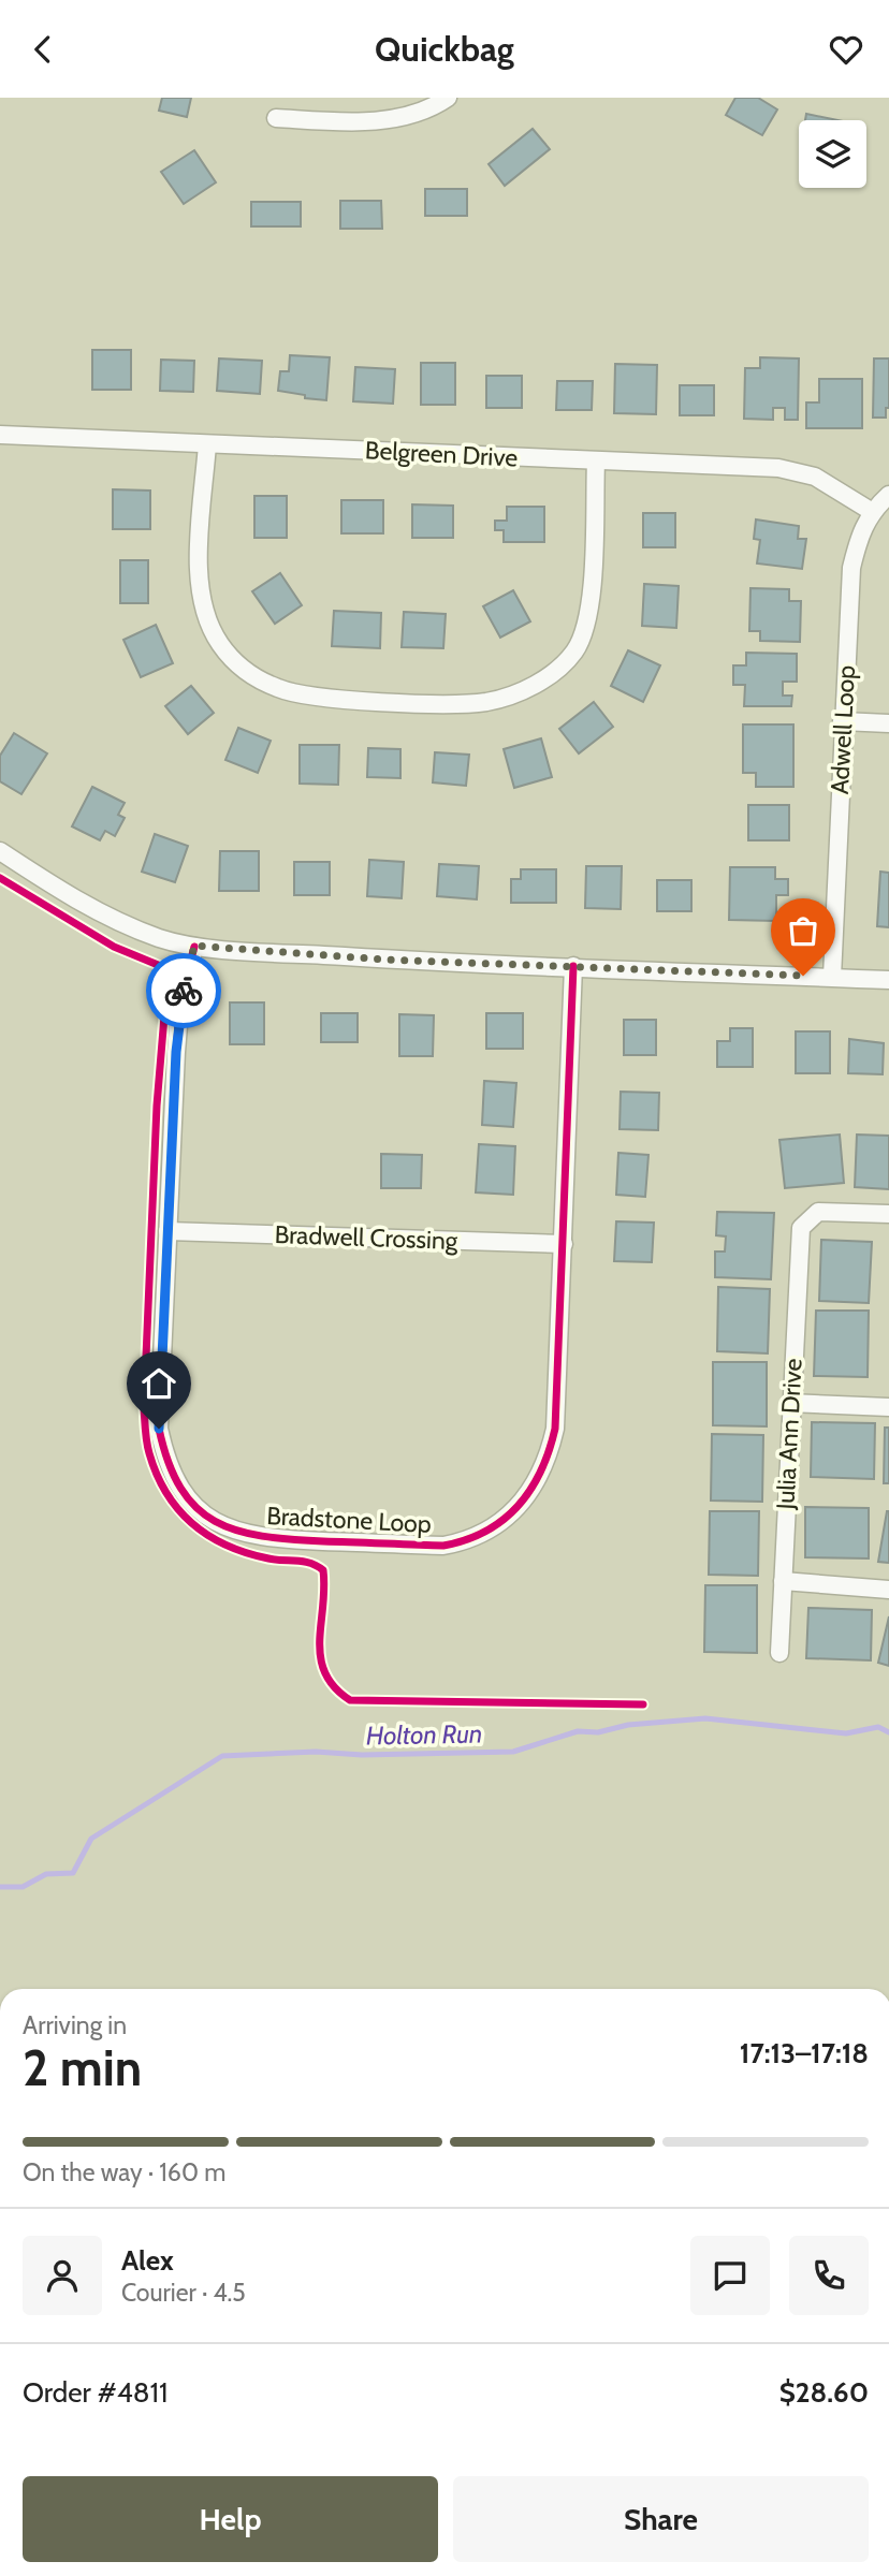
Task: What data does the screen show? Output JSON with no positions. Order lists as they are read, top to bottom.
{
  "streets": {
    "street": [
      "Belgreen Drive",
      "Adwell Loop",
      "Bradwell Crossing",
      "Julia Ann Drive",
      "Bradstone Loop"
    ]
  },
  "crossings": [
    ["Belgreen Drive", "Adwell Loop"],
    ["Bradwell Crossing", "Bradstone Loop"]
  ],
  "water": ["Holton Run"],
  "page": {
    "header": "Quickbag",
    "heading": ["2 min", "Arriving in", "17:13–17:18"],
    "panel": [
      "Alex",
      "Courier · 4.5",
      "Order #4811",
      "$28.60"
    ],
    "bar": "On the way · 160 m",
    "buttons": ["Help", "Share"]
  }
}
